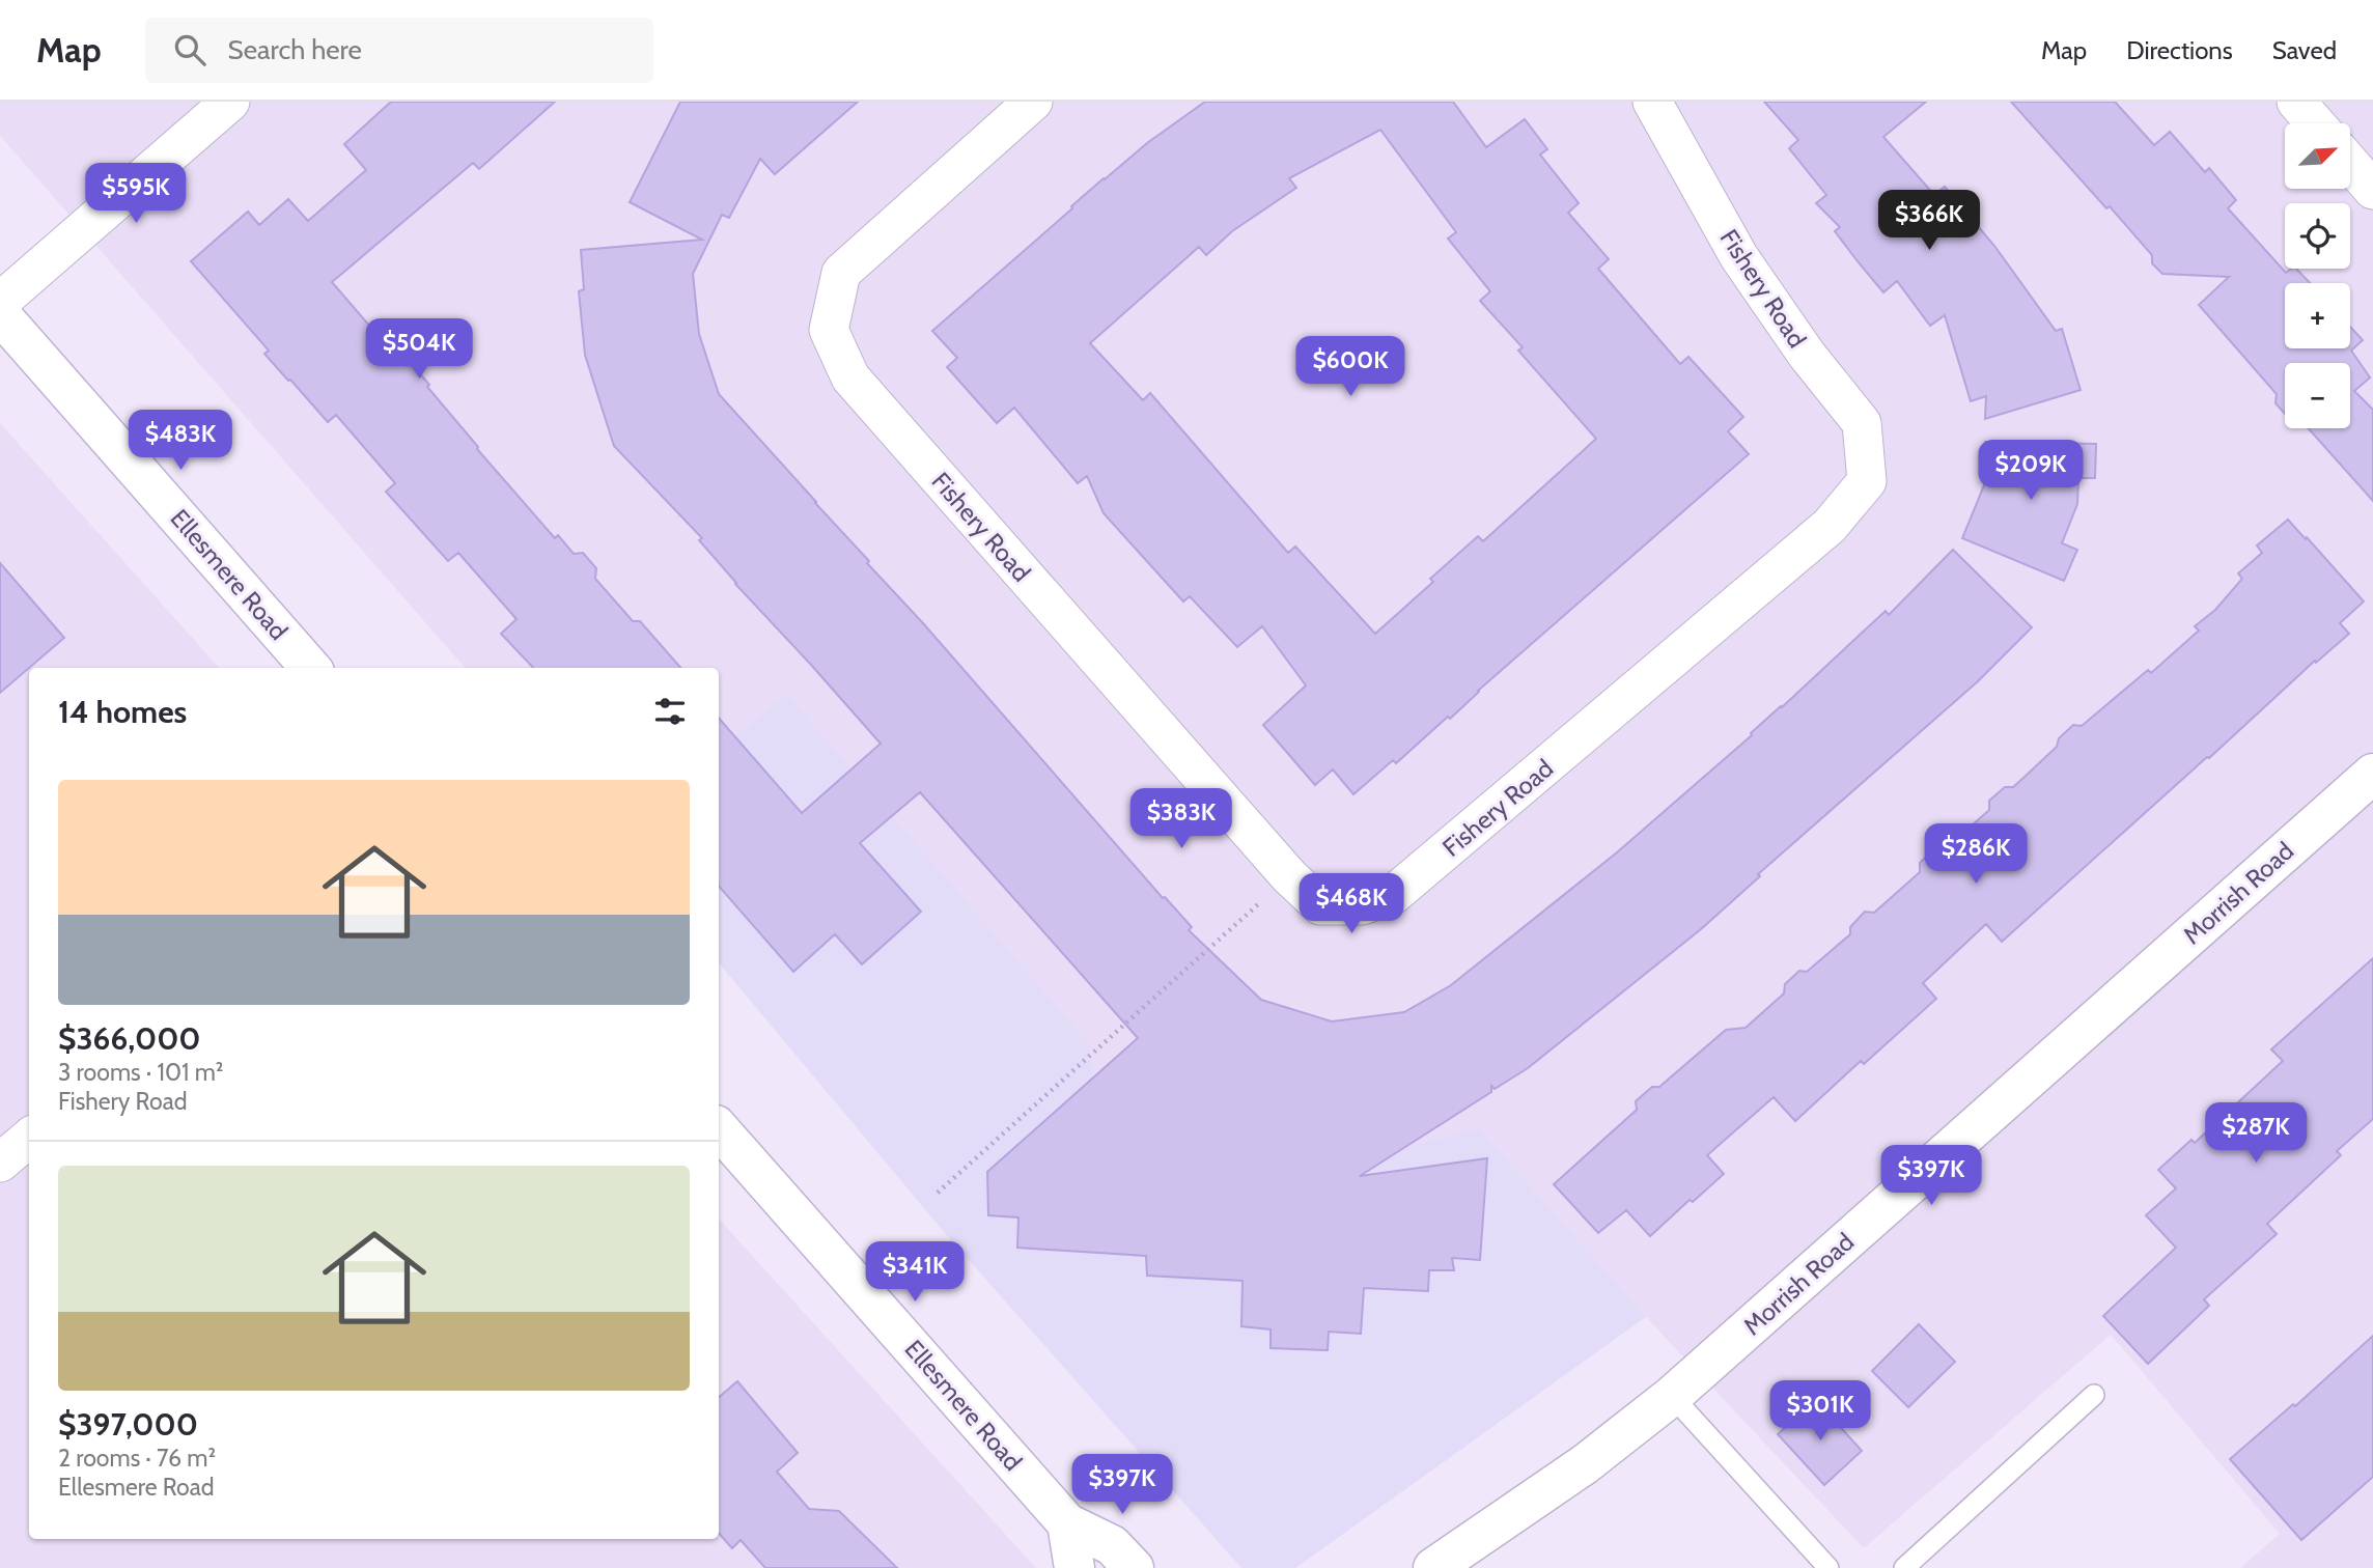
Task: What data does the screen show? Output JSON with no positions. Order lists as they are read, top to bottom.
{
  "streets": {
    "street": ["Fishery Road", "Ellesmere Road", "Morrish Road"]
  },
  "north": "top right",
  "page": {
    "header": "Map",
    "search": "Search here",
    "nav": ["Map", "Directions", "Saved"],
    "map_buttons": ["+", "−"],
    "price": [
      "$595K",
      "$366K",
      "$504K",
      "$600K",
      "$483K",
      "$209K",
      "$383K",
      "$286K",
      "$468K",
      "$287K",
      "$397K",
      "$341K",
      "$301K",
      "$397K"
    ],
    "heading": "14 homes",
    "list": [
      {
        "name": "$366,000",
        "note": "3 rooms · 101 m² · Fishery Road"
      },
      {
        "name": "$397,000",
        "note": "2 rooms · 76 m² · Ellesmere Road"
      }
    ]
  }
}
